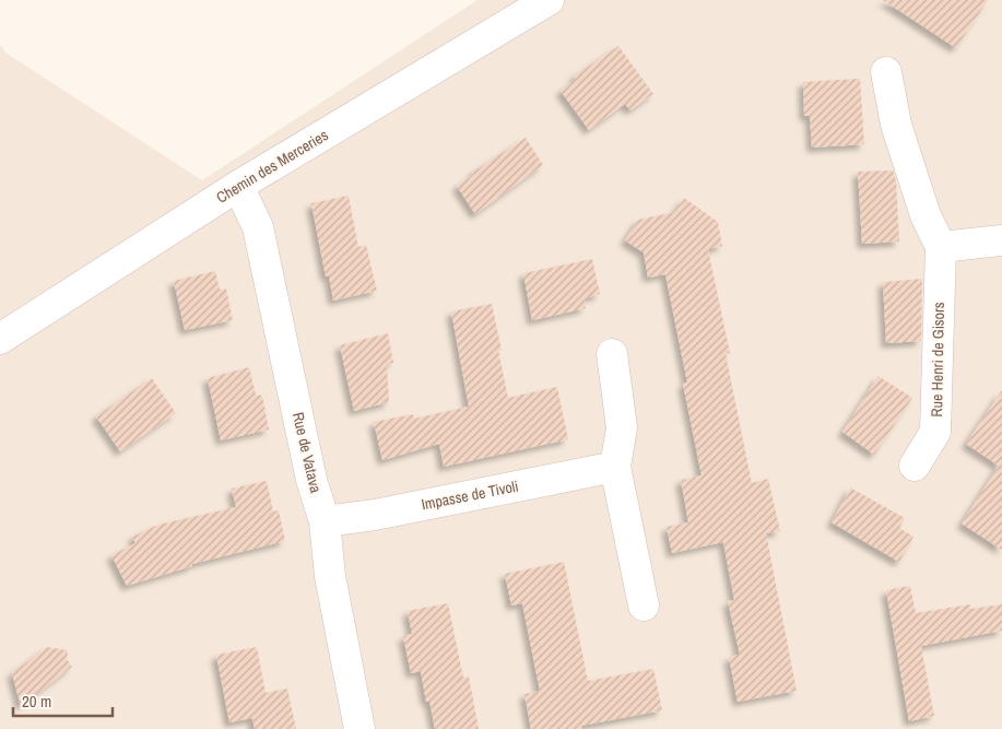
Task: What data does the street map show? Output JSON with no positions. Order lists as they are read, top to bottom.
{
  "streets": {
    "street": [
      "Chemin des Merceries",
      "Rue Henri de Gisors",
      "Rue de Vatava",
      "Impasse de Tivoli"
    ]
  },
  "crossings": [
    ["Chemin des Merceries", "Rue de Vatava"],
    ["Rue de Vatava", "Impasse de Tivoli"]
  ],
  "scale_bar": "20 m"
}
